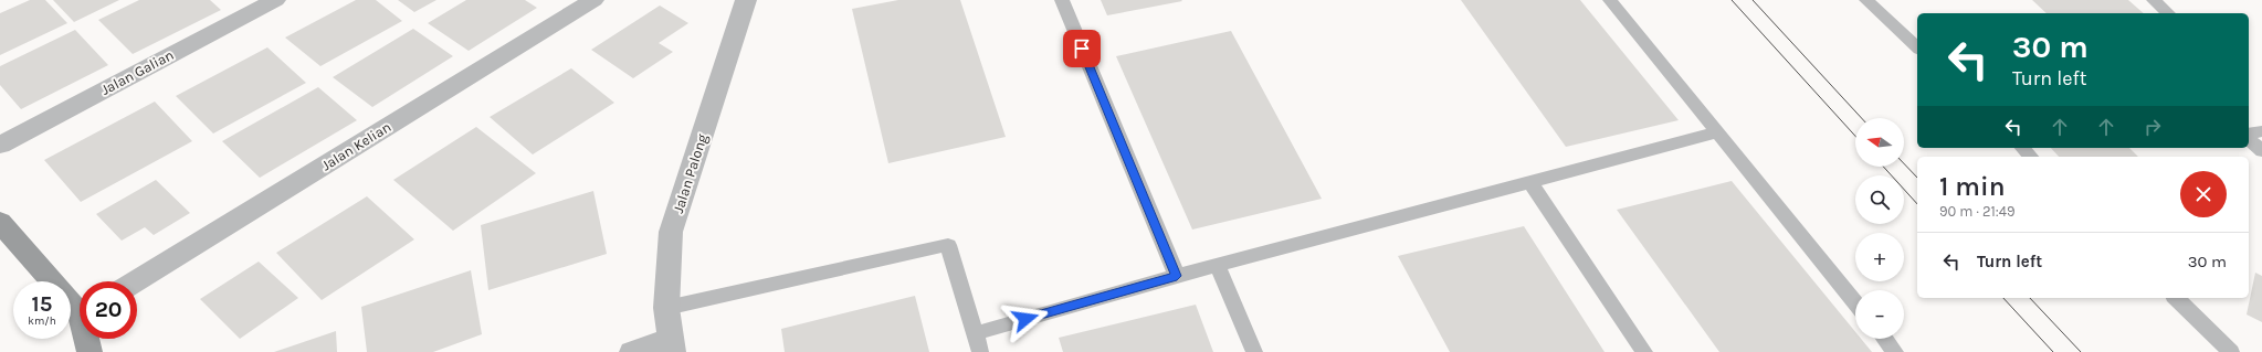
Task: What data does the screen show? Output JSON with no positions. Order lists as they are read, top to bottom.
{
  "streets": {
    "street": ["Jalan Galian", "Jalan Kelian", "Jalan Palong"]
  },
  "north": "left",
  "page": {
    "turn": ["30 m", "Turn left"],
    "map_buttons": ["+", "−"],
    "heading": ["1 min", "90 m · 21:49"],
    "list": [
      {
        "name": "Turn left",
        "value": "30 m"
      }
    ],
    "speed": "15 km/h",
    "limit": "20"
  }
}
